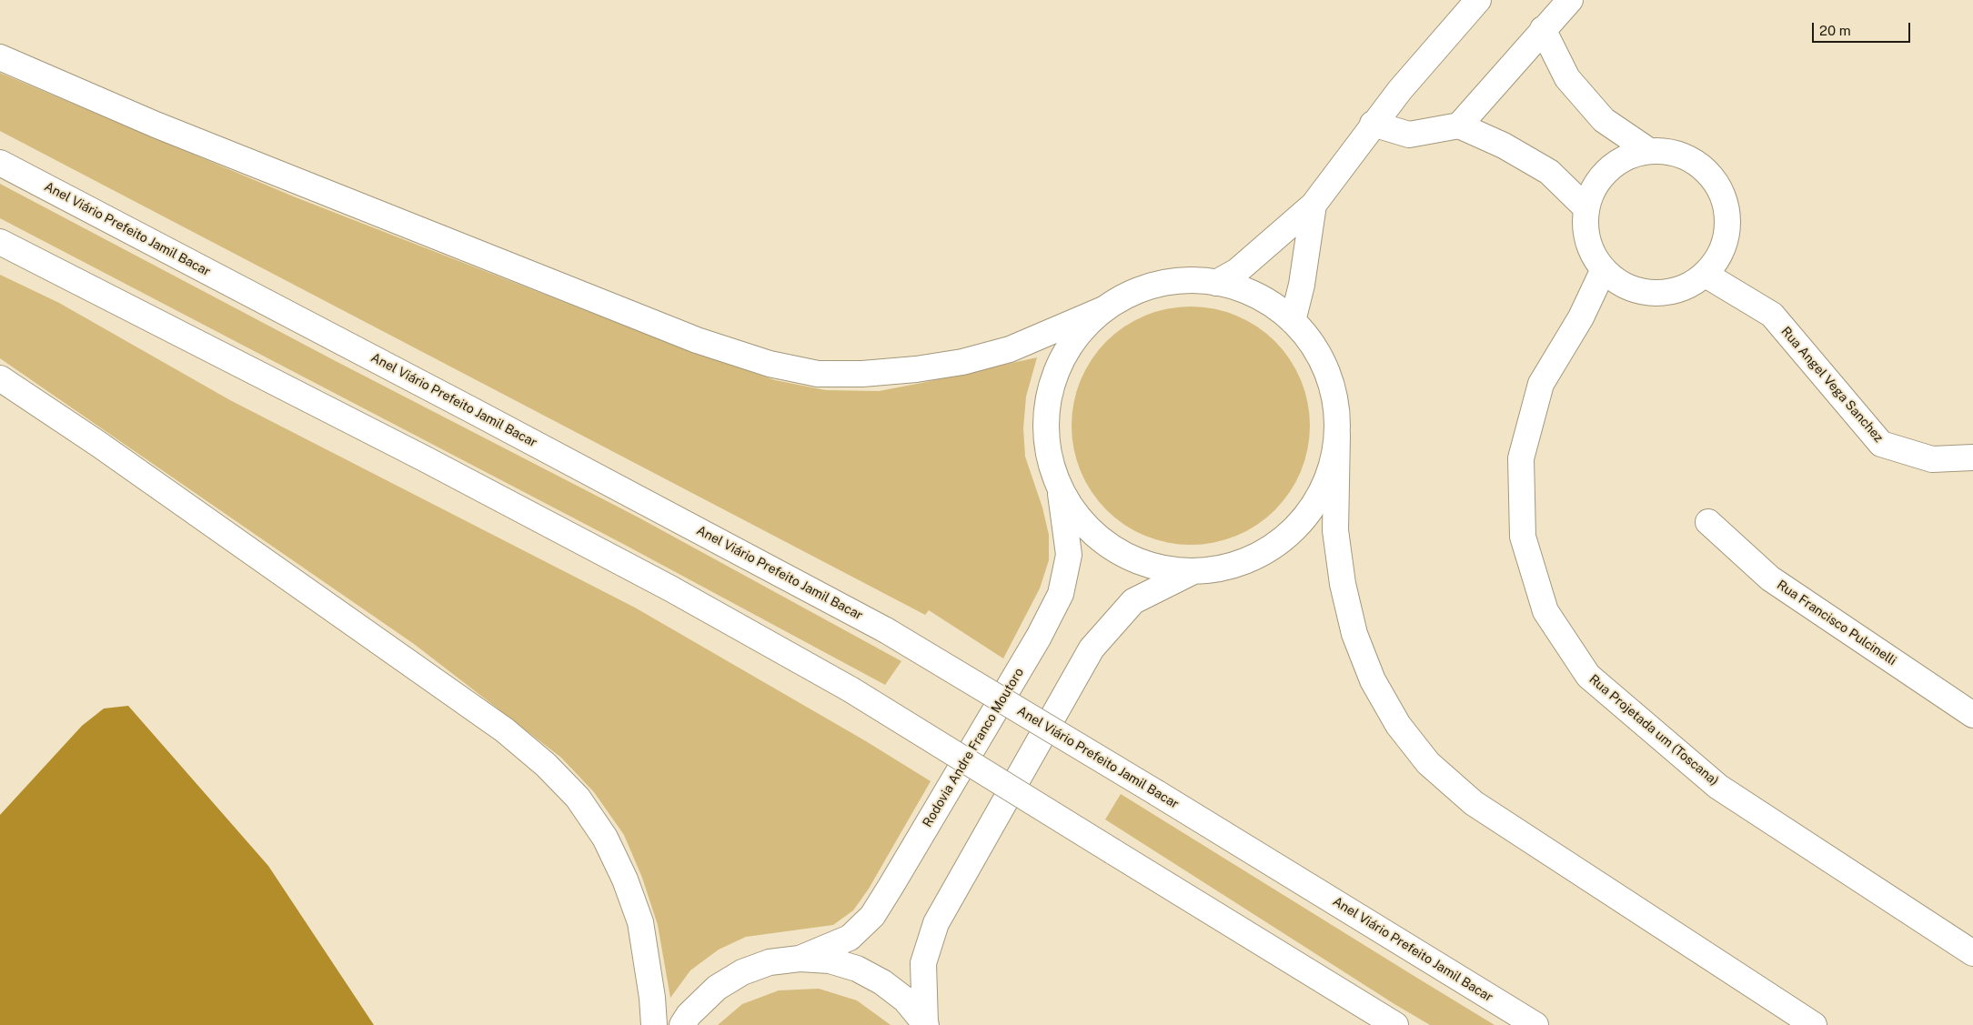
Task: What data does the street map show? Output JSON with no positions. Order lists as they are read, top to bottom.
{
  "streets": {
    "main road": [
      "Anel Viário Prefeito Jamil Bacar",
      "Rua Angel Vega Sanchez",
      "Rua Francisco Pulcinelli",
      "Rua Projetada um (Toscana)",
      "Rodovia Andre Franco Moutoro"
    ]
  },
  "crossings": [
    ["Rua Angel Vega Sanchez", "Rua Projetada um (Toscana)"]
  ],
  "scale_bar": "20 m"
}
